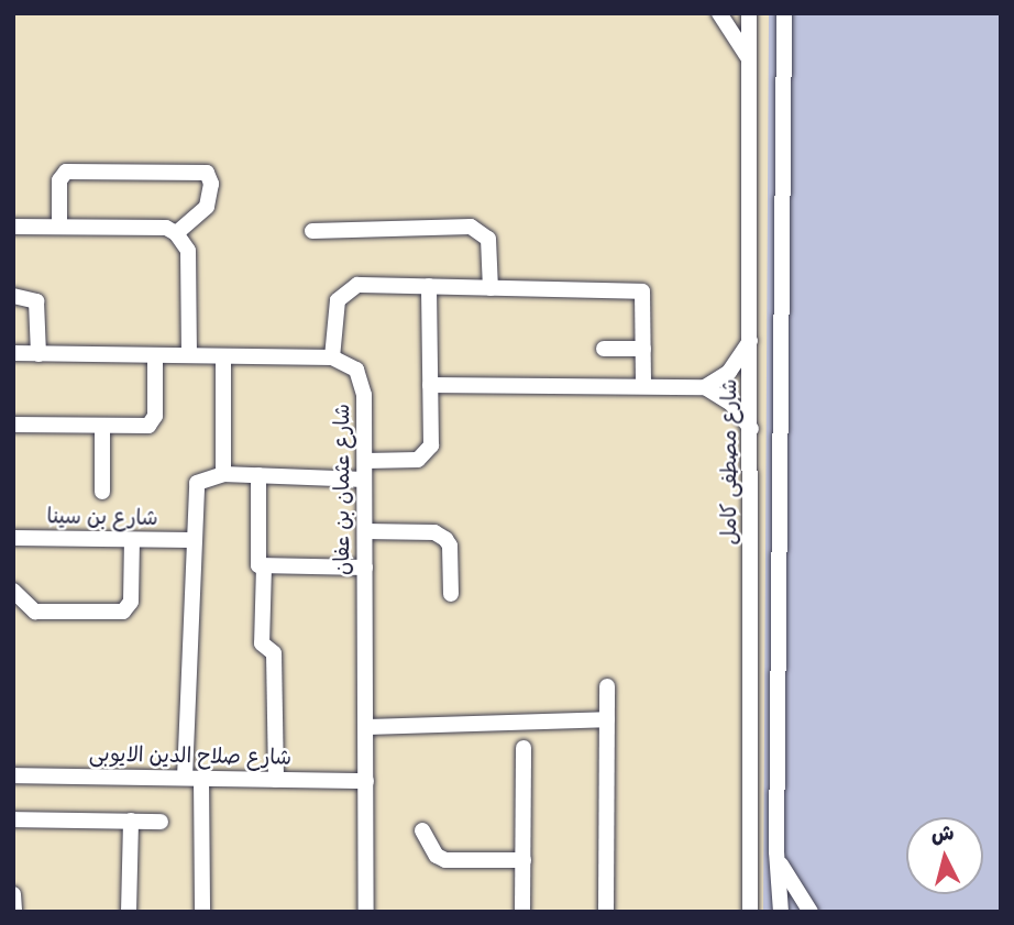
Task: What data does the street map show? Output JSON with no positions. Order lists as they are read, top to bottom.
{
  "streets": {
    "street": [
      "شارع مصطفى كامل",
      "شارع عثمان بن عفان",
      "شارع بن سينا",
      "شارع صلاح الدين الايوبى"
    ]
  },
  "crossings": [
    ["شارع عثمان بن عفان", "شارع صلاح الدين الايوبى"]
  ],
  "north": "top"
}
